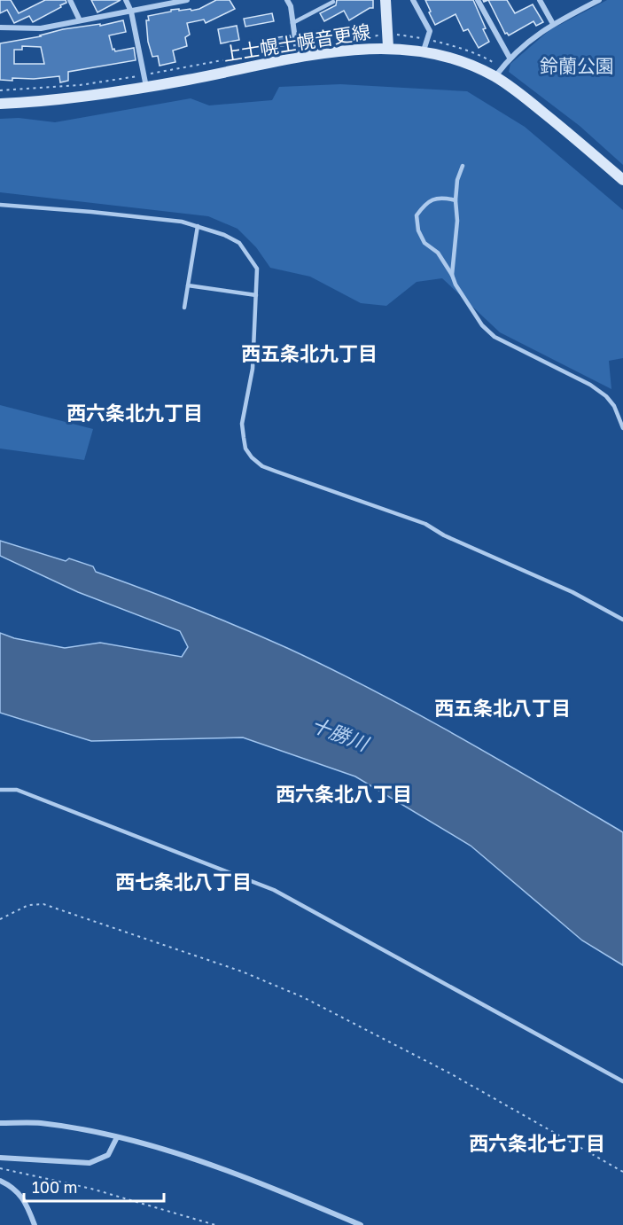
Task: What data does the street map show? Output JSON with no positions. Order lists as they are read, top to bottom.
{
  "streets": {
    "main road": ["上士幌士幌音更線"]
  },
  "districts": [
    "西五条北九丁目",
    "西六条北九丁目",
    "西五条北八丁目",
    "西六条北八丁目",
    "西七条北八丁目",
    "西六条北七丁目"
  ],
  "water": ["十勝川"],
  "parks": ["鈴蘭公園"],
  "scale_bar": "100 m"
}
